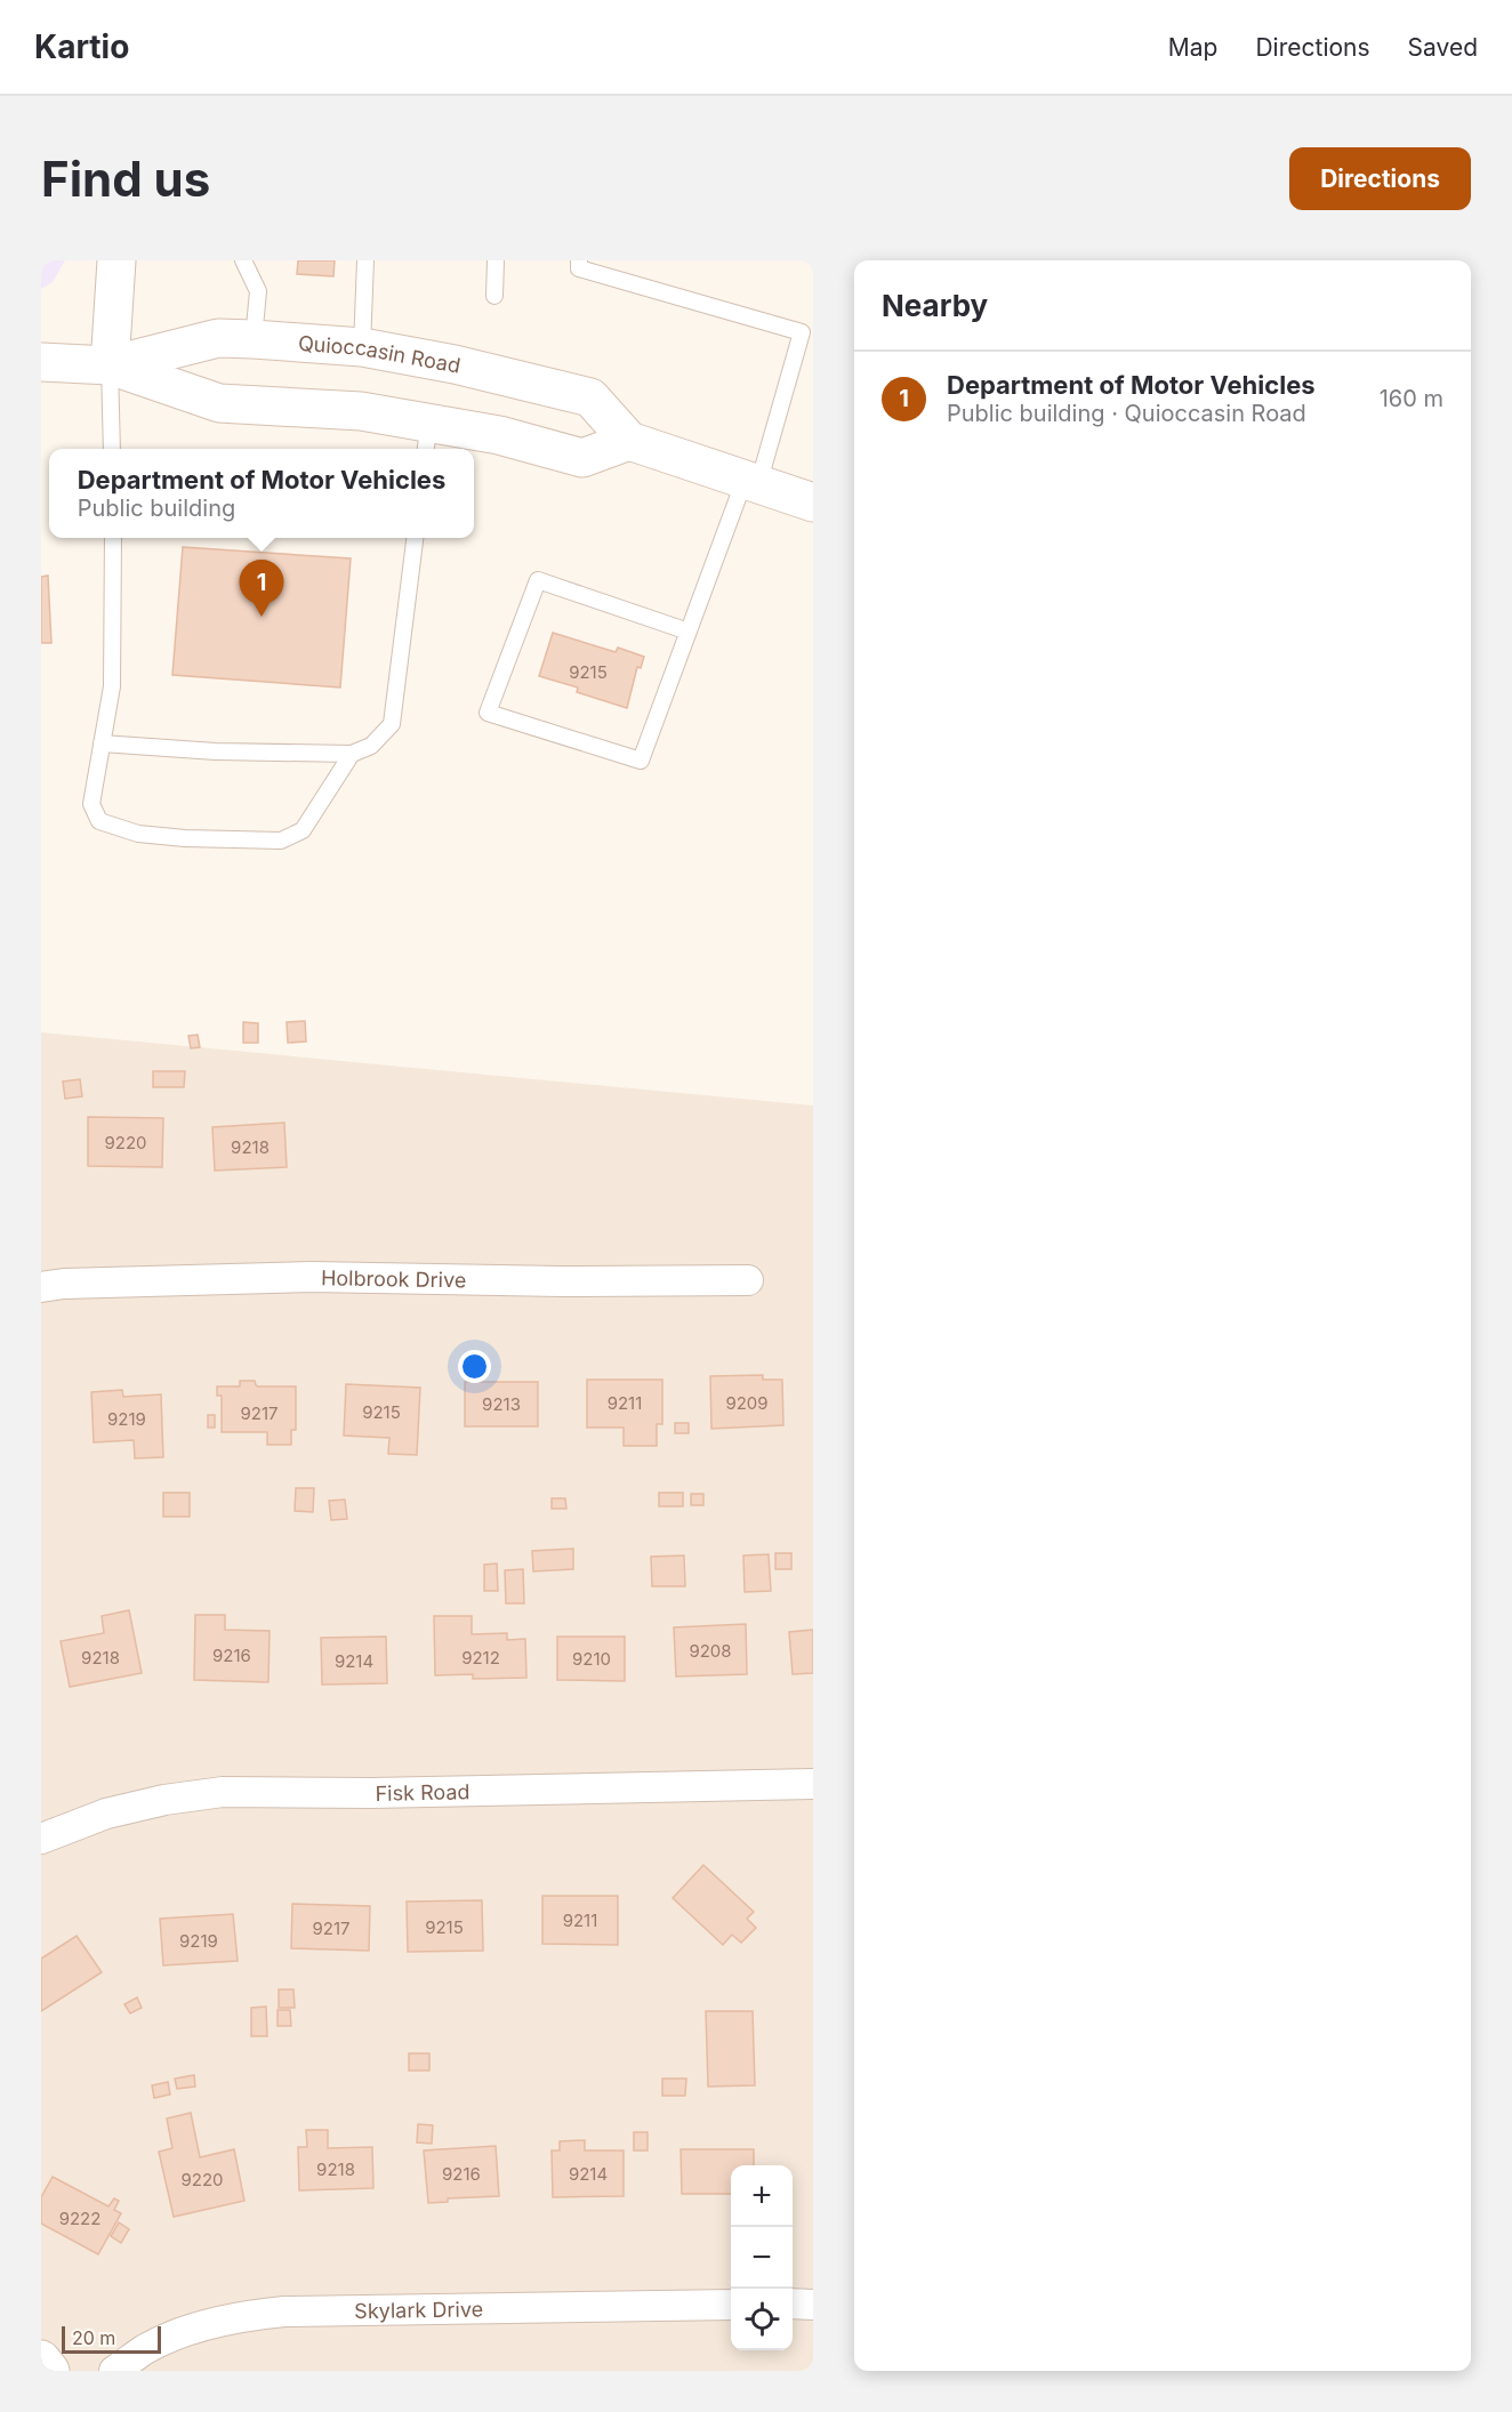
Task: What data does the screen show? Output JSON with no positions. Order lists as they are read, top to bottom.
{
  "streets": {
    "main road": ["Quioccasin Road"],
    "street": ["Holbrook Drive", "Fisk Road", "Skylark Drive"]
  },
  "house_numbers": [
    "9215",
    "9220",
    "9218",
    "9211",
    "9209",
    "9213",
    "9215",
    "9217",
    "9219",
    "9208",
    "9216",
    "9218",
    "9212",
    "9210",
    "9214",
    "9211",
    "9215",
    "9217",
    "9219",
    "9218",
    "9216",
    "9214",
    "9220",
    "9222"
  ],
  "scale_bar": "20 m",
  "page": {
    "header": "Kartio",
    "nav": ["Map", "Directions", "Saved"],
    "buttons": "Directions",
    "title": "Find us",
    "heading": "Nearby",
    "list": [
      {
        "mark": "1",
        "name": "Department of Motor Vehicles",
        "note": "Public building · Quioccasin Road",
        "value": "160 m"
      }
    ],
    "popup": ["Department of Motor Vehicles", "Public building"],
    "pins": "1",
    "map_buttons": ["+", "−"],
    "scale": "20 m"
  }
}
